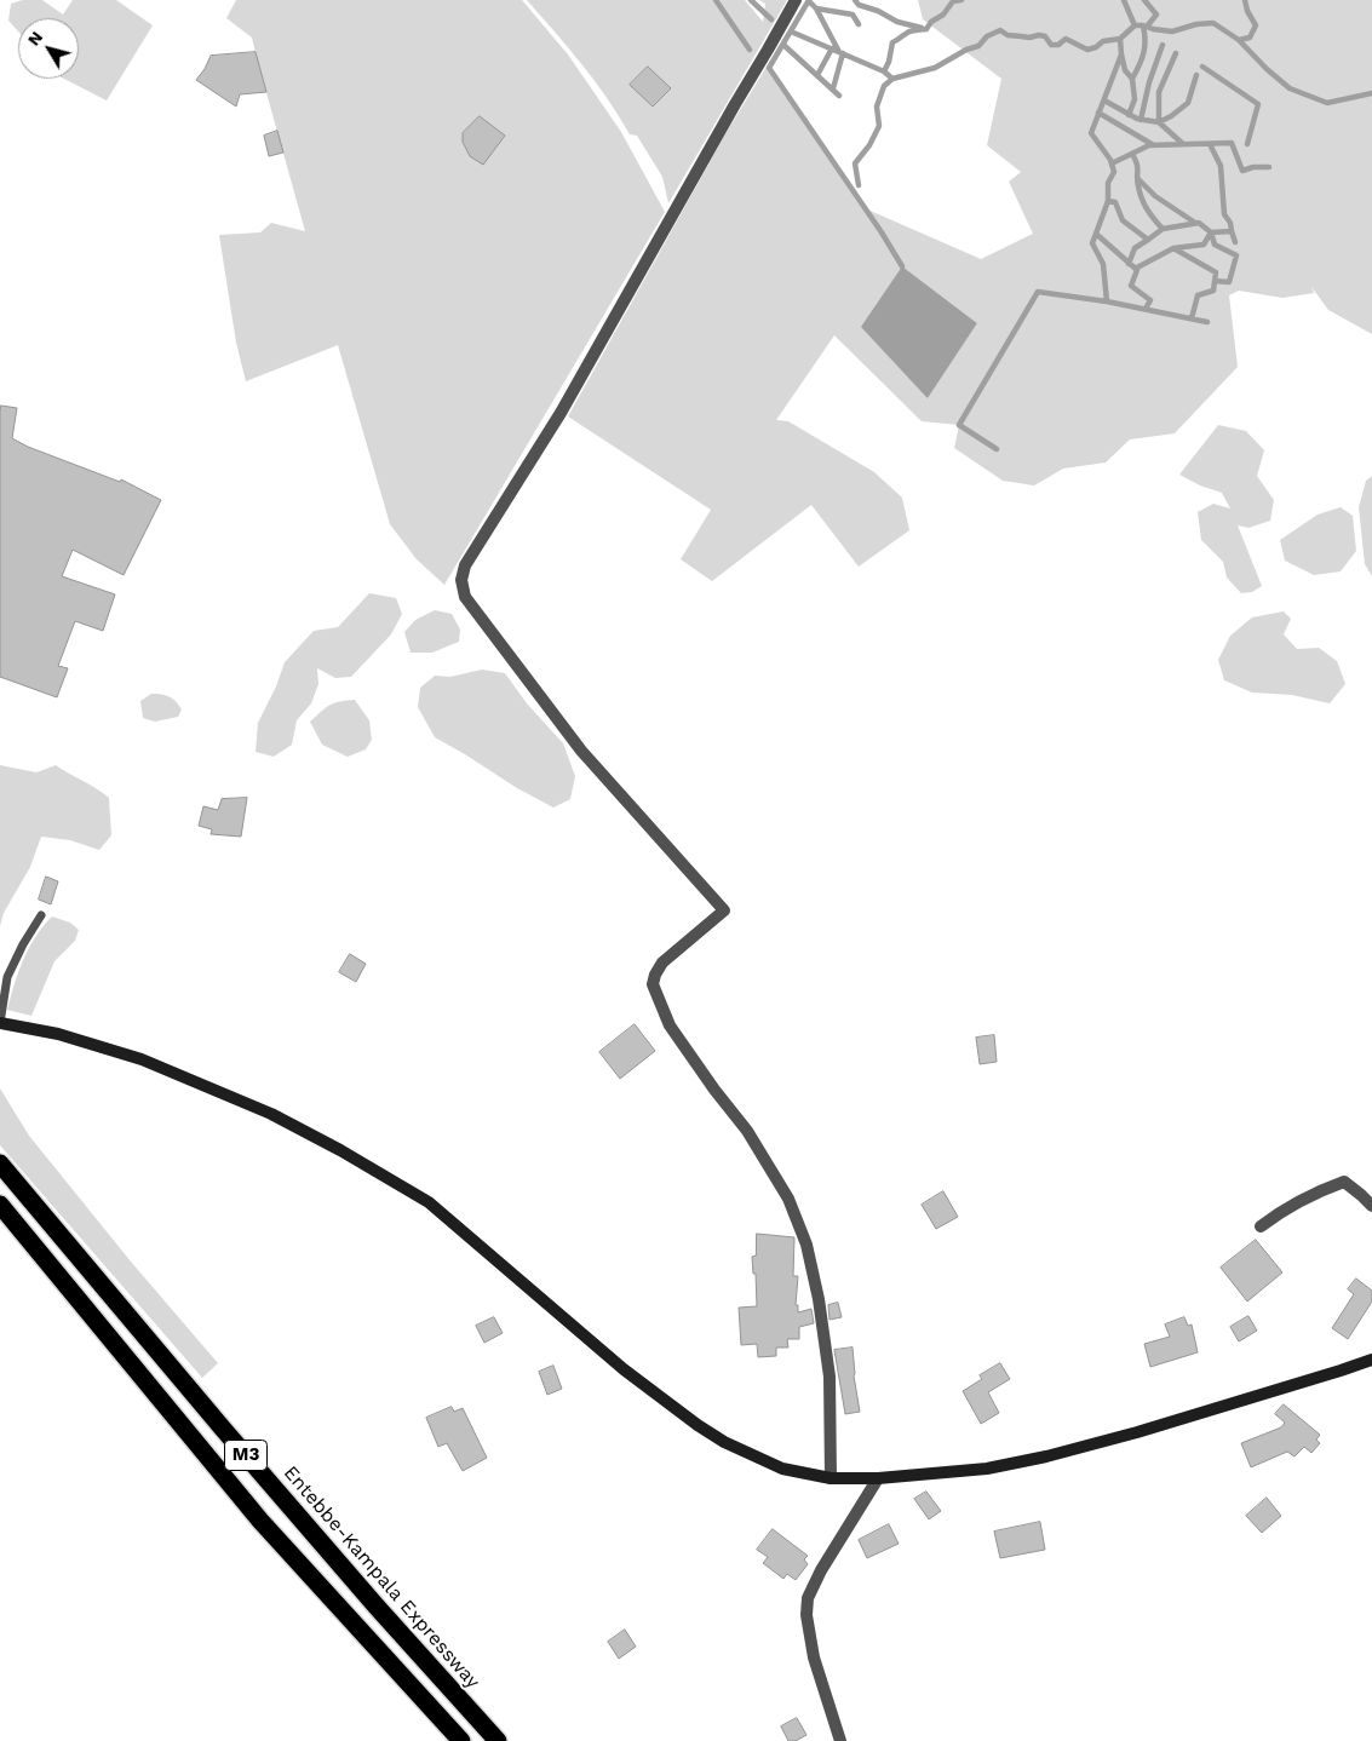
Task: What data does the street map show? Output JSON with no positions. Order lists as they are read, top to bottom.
{
  "streets": {
    "highway": ["M3", "Entebbe-Kampala Expressway"]
  },
  "north": "top left"
}
